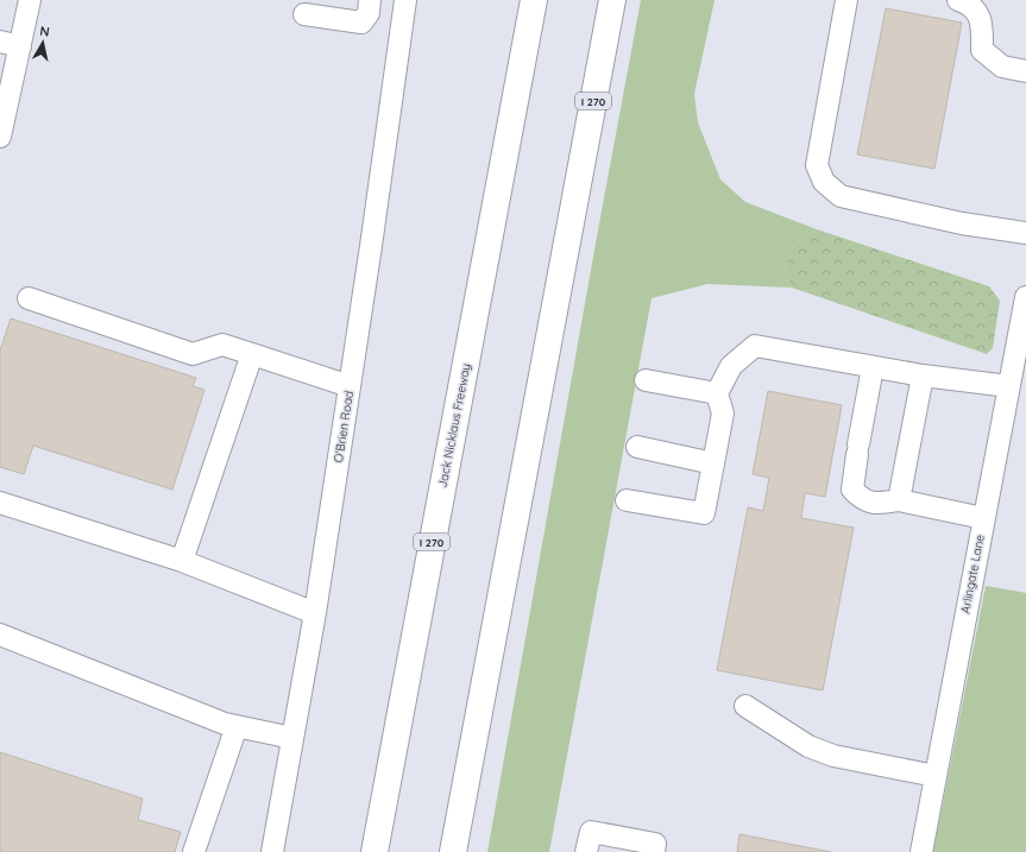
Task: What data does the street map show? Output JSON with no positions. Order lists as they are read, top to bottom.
{
  "streets": {
    "highway": ["I 270", "Jack Nicklaus Freeway"],
    "street": ["O'Brien Road", "Arlingate Lane"]
  },
  "north": "top"
}
